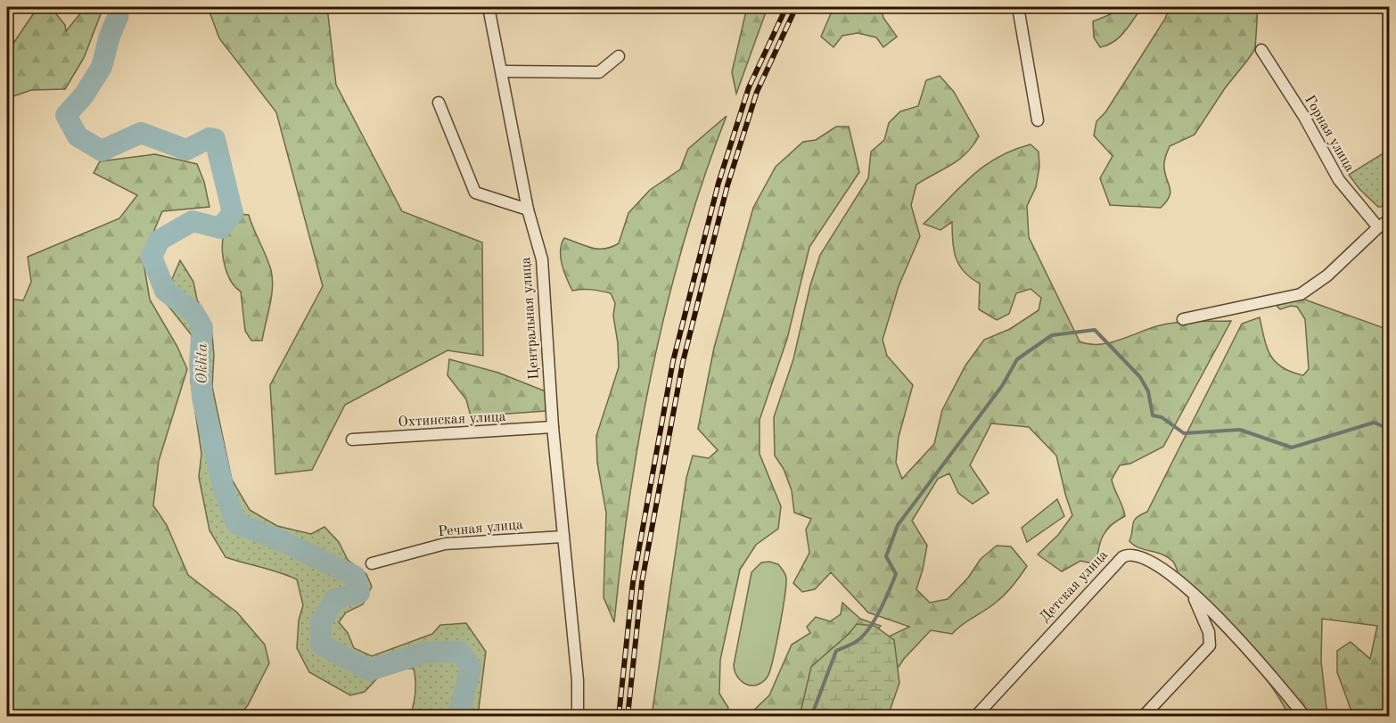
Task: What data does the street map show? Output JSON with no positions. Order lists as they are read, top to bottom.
{
  "streets": {
    "street": [
      "Горная улица",
      "Центральная улица",
      "Охтинская улица",
      "Речная улица",
      "Детская улица"
    ]
  },
  "crossings": [
    ["Центральная улица", "Охтинская улица"],
    ["Центральная улица", "Речная улица"]
  ],
  "water": ["Okhta"]
}
